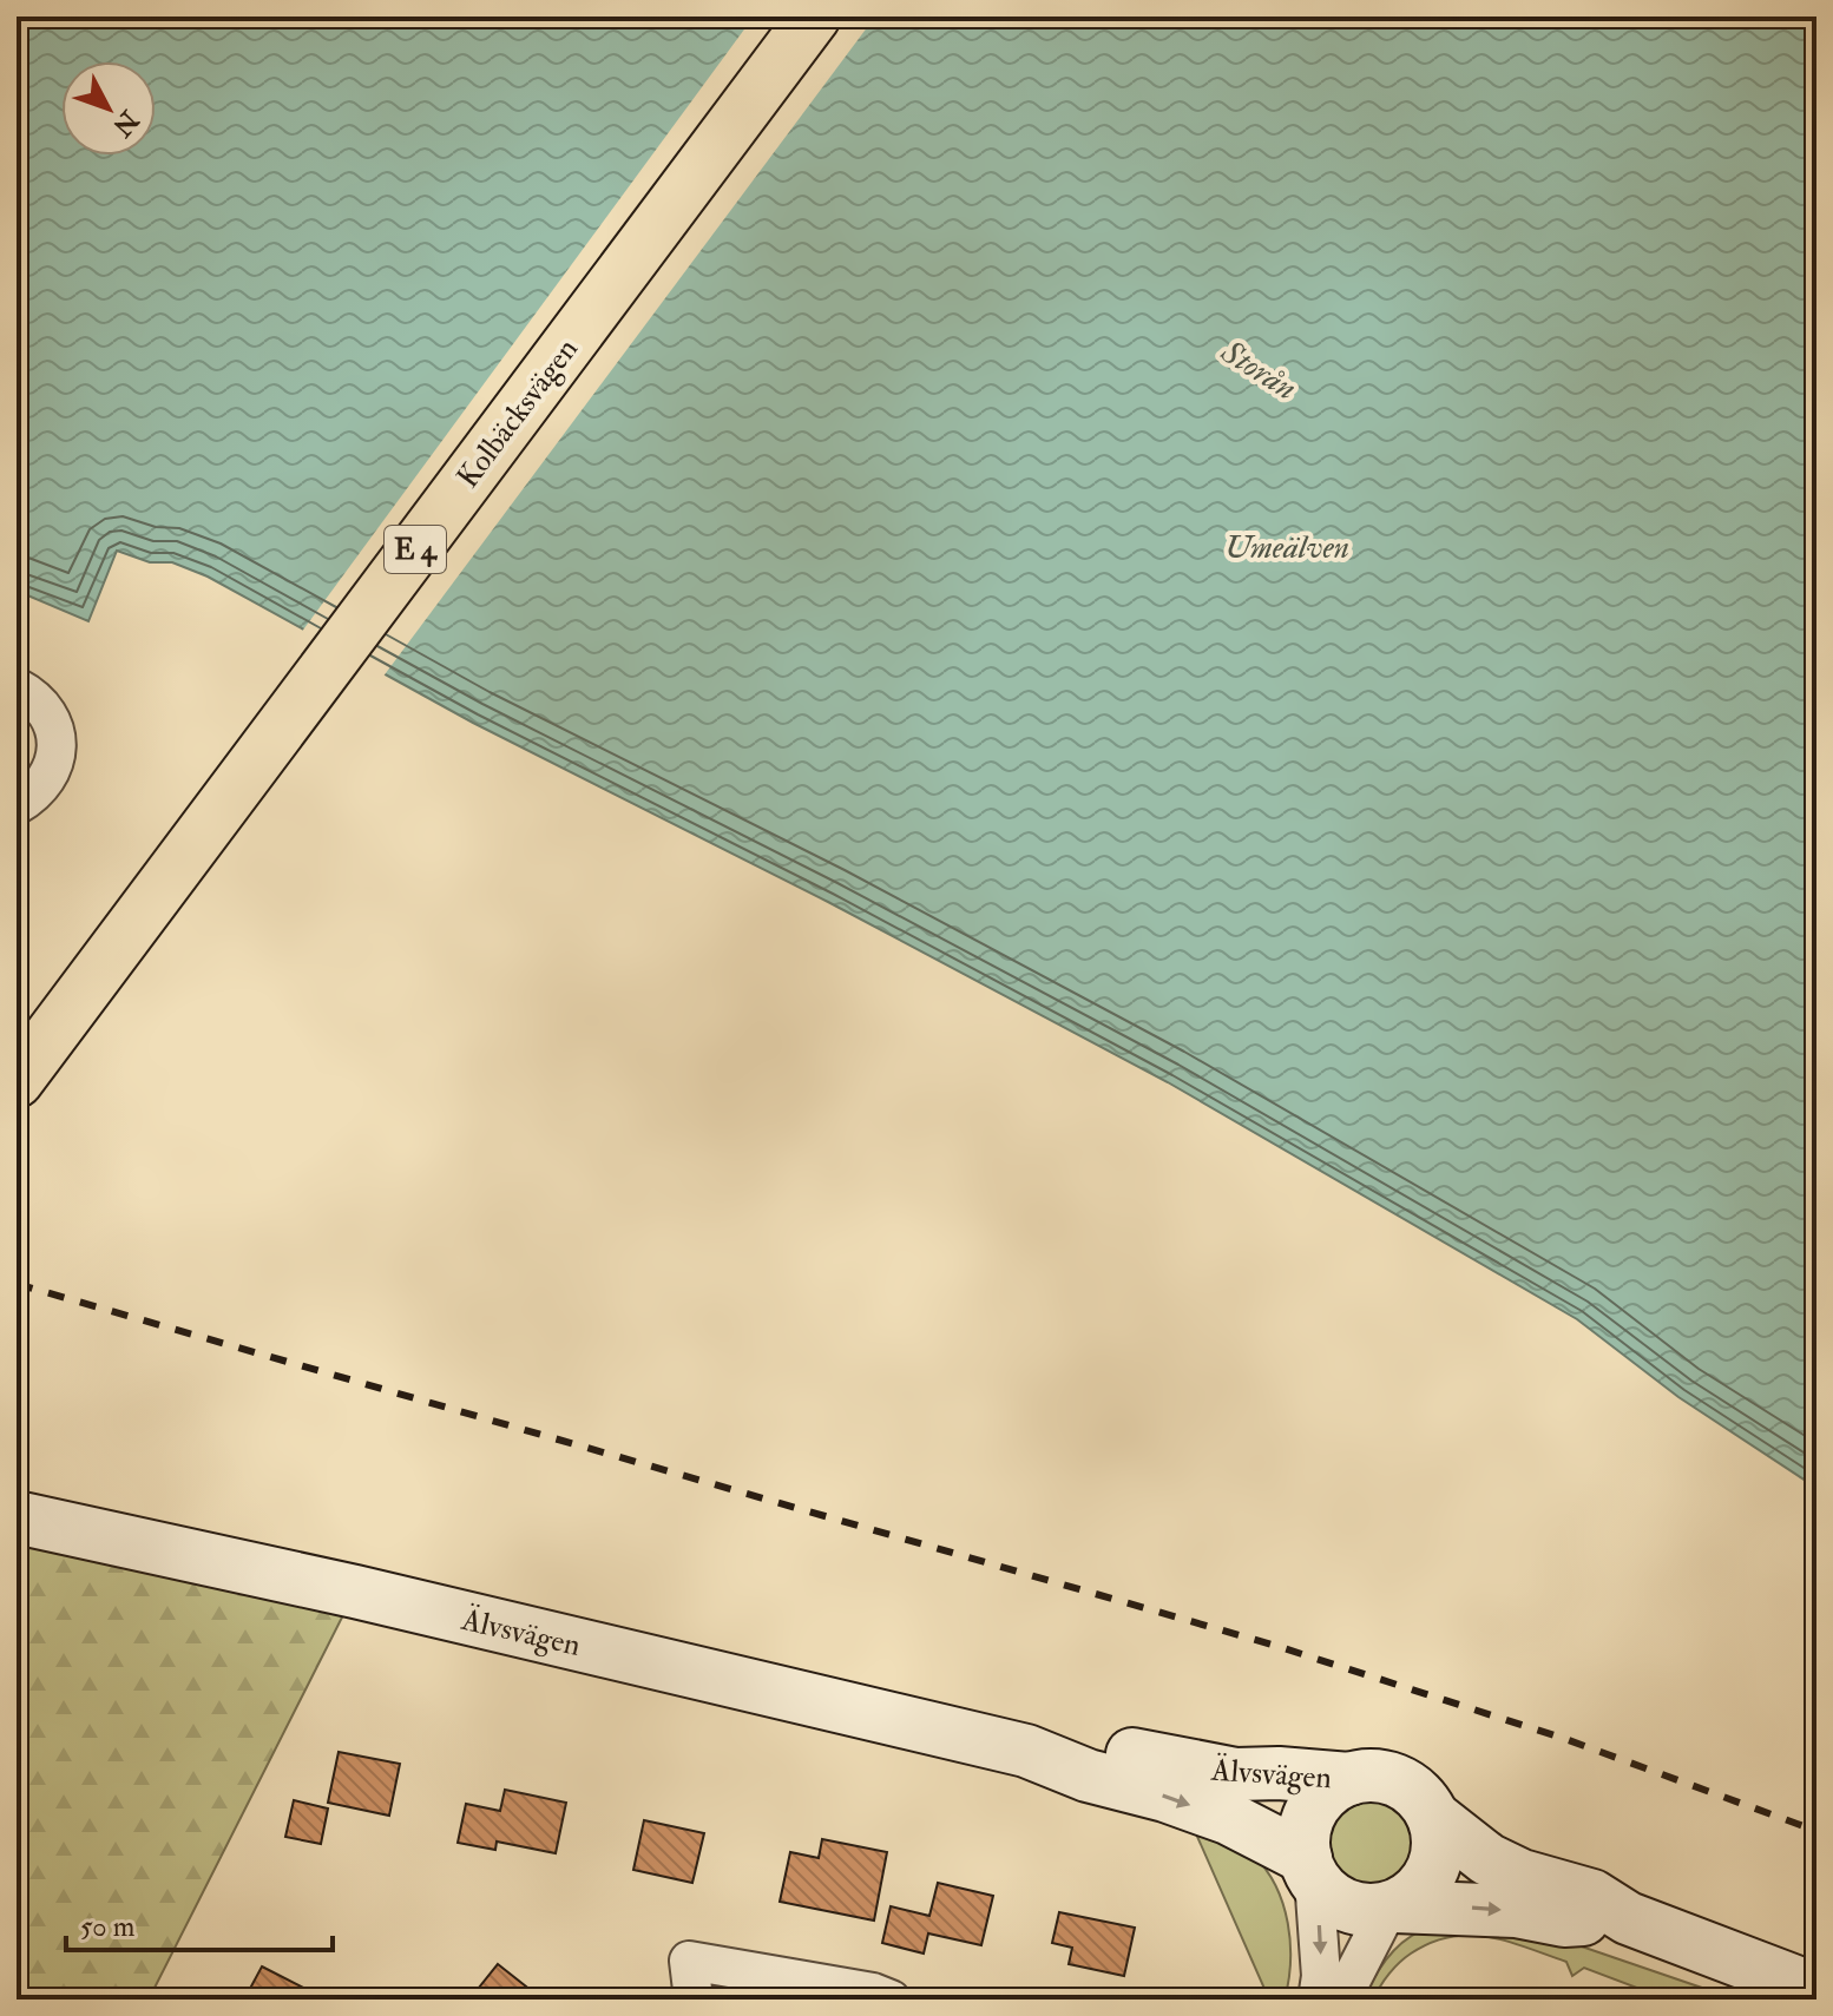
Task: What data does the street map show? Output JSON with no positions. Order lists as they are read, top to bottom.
{
  "streets": {
    "highway": ["Kolbäcksvägen", "E 4"],
    "main road": ["Älvsvägen"]
  },
  "water": ["Storån", "Umeälven"],
  "scale_bar": "50 m",
  "north": "bottom right"
}
